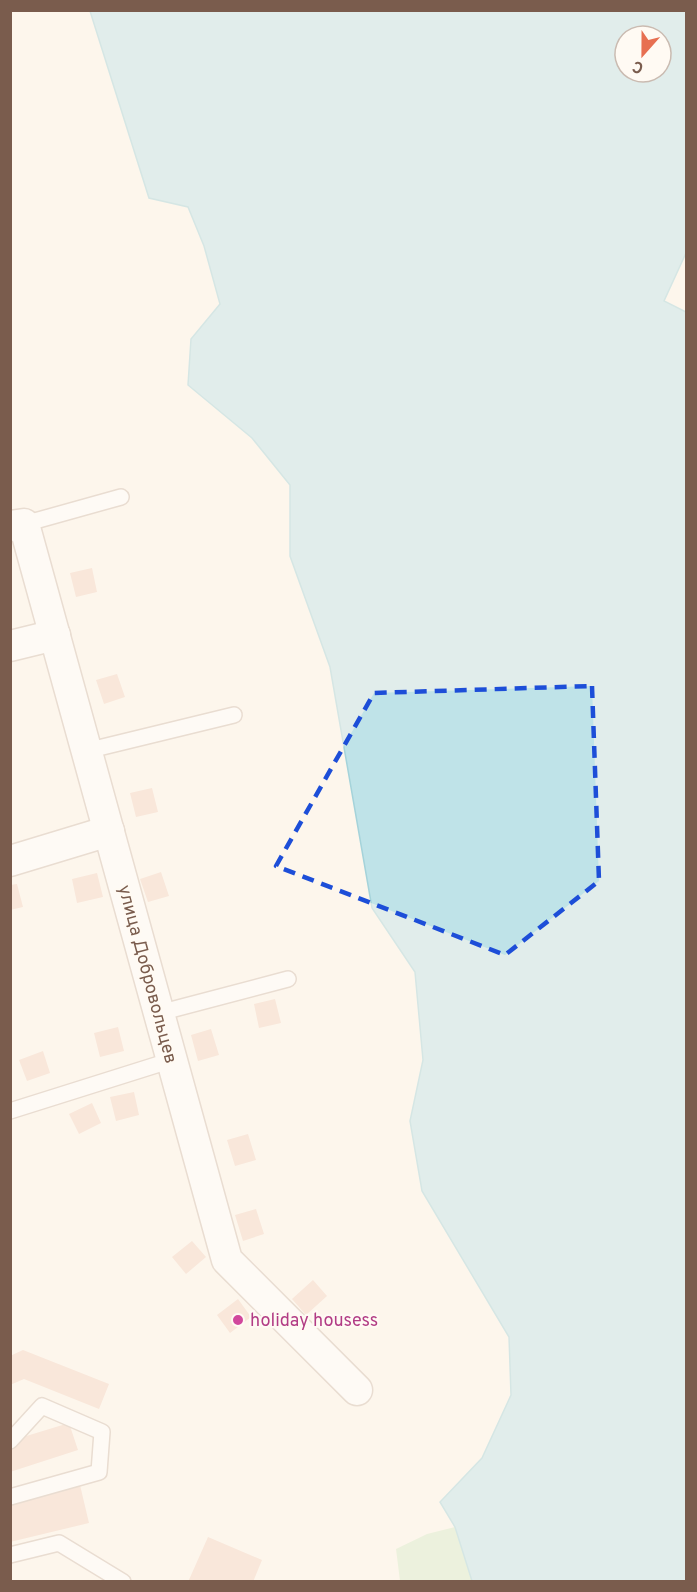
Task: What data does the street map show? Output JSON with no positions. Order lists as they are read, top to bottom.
{
  "streets": {
    "street": ["улица Добровольцев"]
  },
  "places": ["holiday housess"],
  "north": "bottom"
}
